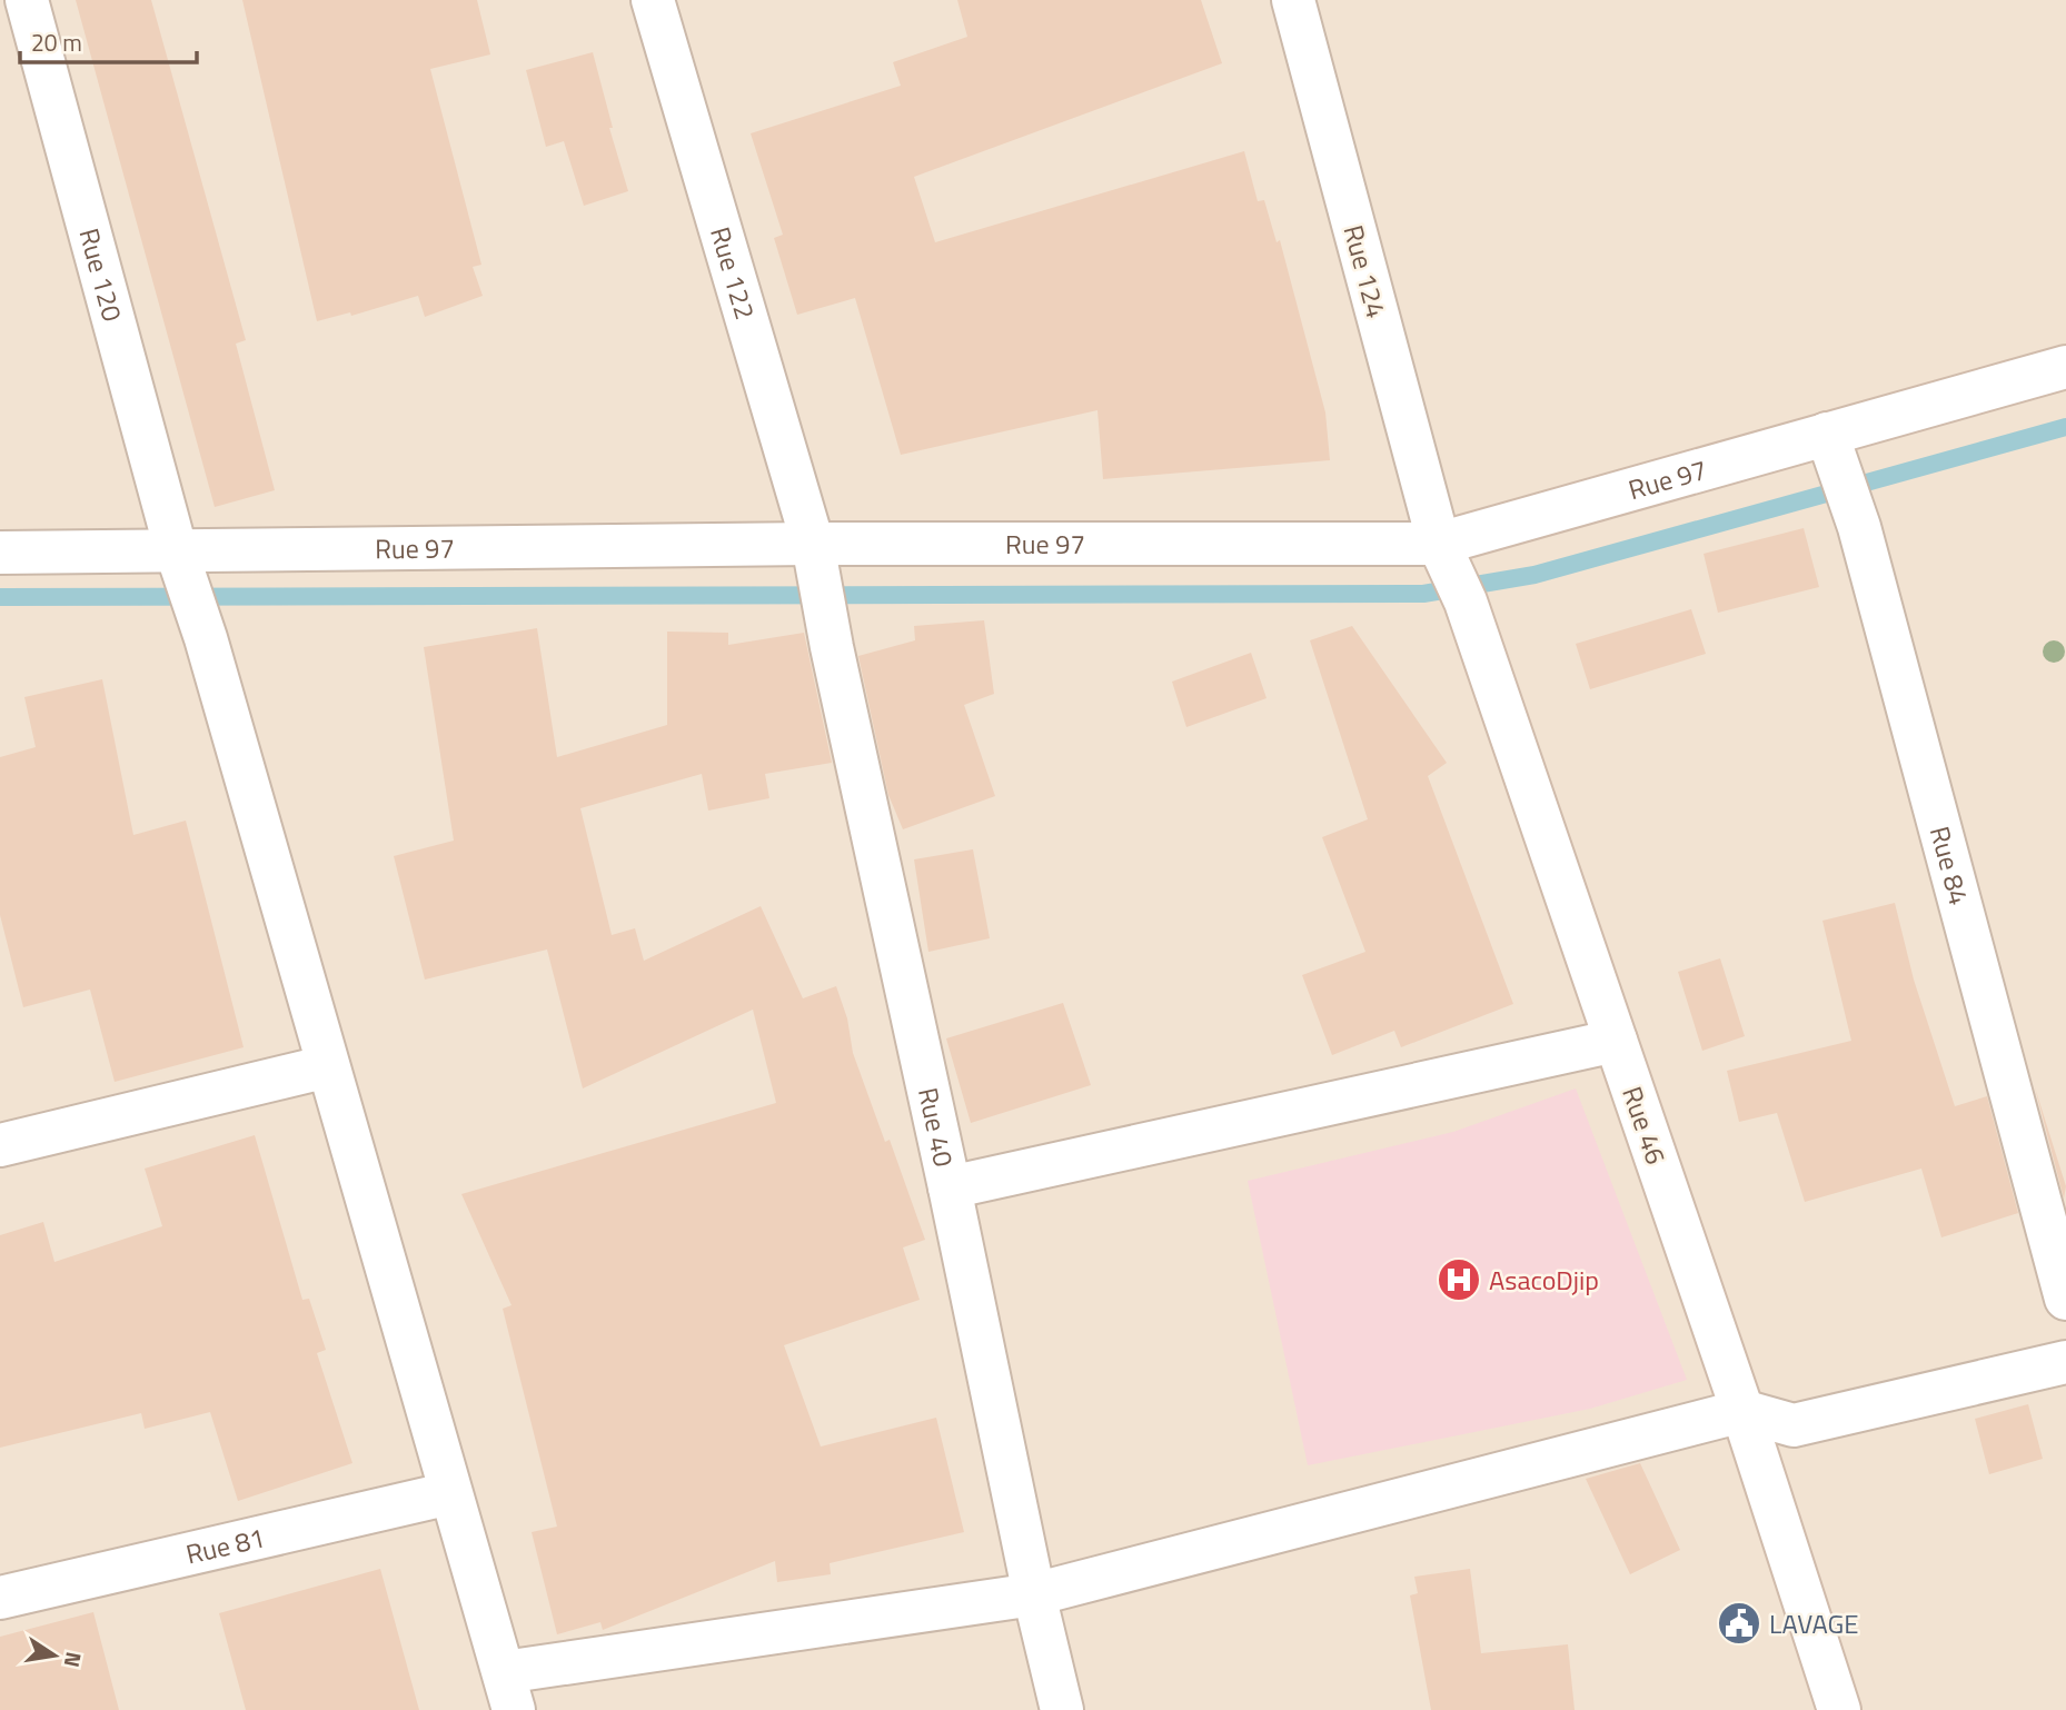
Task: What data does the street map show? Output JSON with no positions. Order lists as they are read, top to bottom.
{
  "streets": {
    "street": [
      "Rue 124",
      "Rue 122",
      "Rue 120",
      "Rue 97",
      "Rue 84",
      "Rue 46",
      "Rue 40",
      "Rue 81"
    ]
  },
  "crossings": [
    ["Rue 124", "Rue 97"],
    ["Rue 124", "Rue 46"],
    ["Rue 122", "Rue 97"],
    ["Rue 122", "Rue 40"],
    ["Rue 120", "Rue 97"],
    ["Rue 120", "Rue 81"],
    ["Rue 97", "Rue 84"],
    ["Rue 97", "Rue 46"],
    ["Rue 97", "Rue 40"]
  ],
  "places": {
    "hospital": ["AsacoDjip"],
    "public building": ["LAVAGE"]
  },
  "scale_bar": "20 m",
  "north": "right"
}
